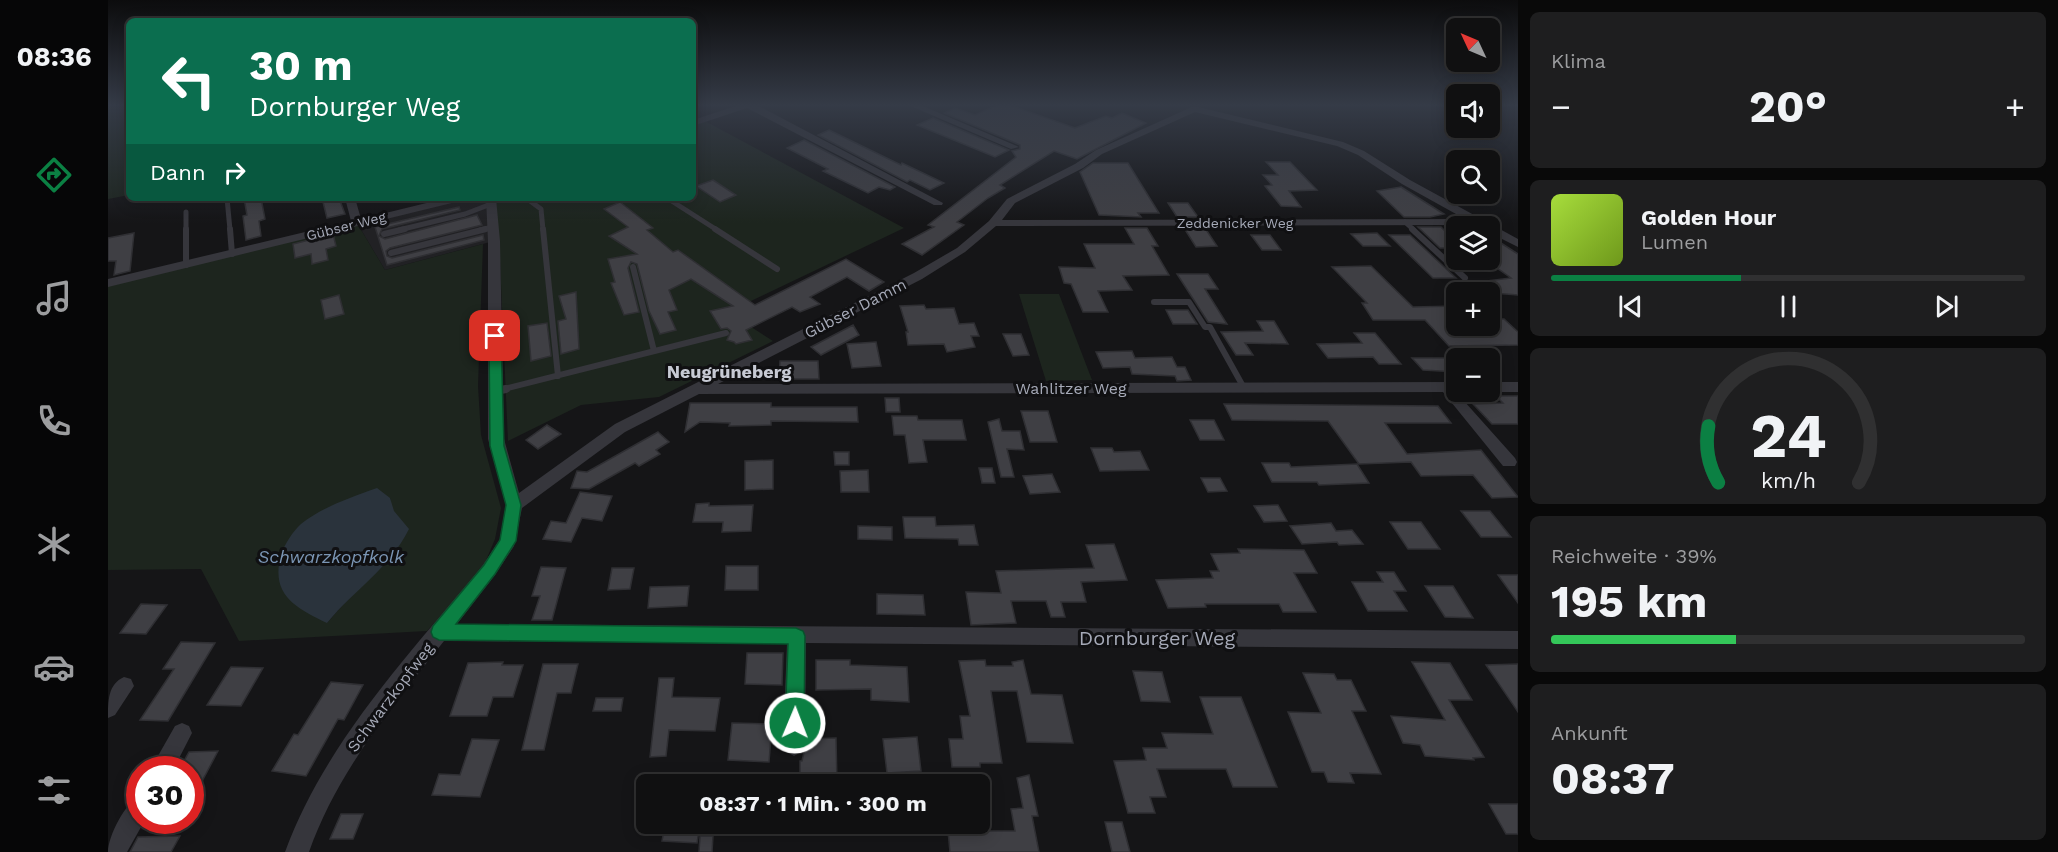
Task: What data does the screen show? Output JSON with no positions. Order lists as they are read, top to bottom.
{
  "streets": {
    "street": [
      "Zeddenicker Weg",
      "Gübser Weg",
      "Gübser Damm",
      "Wahlitzer Weg",
      "Dornburger Weg",
      "Schwarzkopfweg"
    ]
  },
  "crossings": [
    ["Zeddenicker Weg", "Gübser Damm"],
    ["Gübser Damm", "Wahlitzer Weg"],
    ["Gübser Damm", "Schwarzkopfweg"],
    ["Dornburger Weg", "Schwarzkopfweg"]
  ],
  "districts": ["Neugrüneberg"],
  "water": ["Schwarzkopfkolk"],
  "north": "top left",
  "page": {
    "tabs": "08:36",
    "tile": [
      "Klima",
      ["Reichweite · 39%", "195 km"],
      ["Ankunft", "08:37"]
    ],
    "map_buttons": ["+", "−"],
    "turn": ["30 m", "Dornburger Weg"],
    "heat": ["−", "20°", "+"],
    "then": "Dann",
    "song": ["Golden Hour", "Lumen"],
    "limit": "30",
    "trip": "08:37 · 1 Min. · 300 m",
    "gauge": ["24", "km/h"]
  }
}
